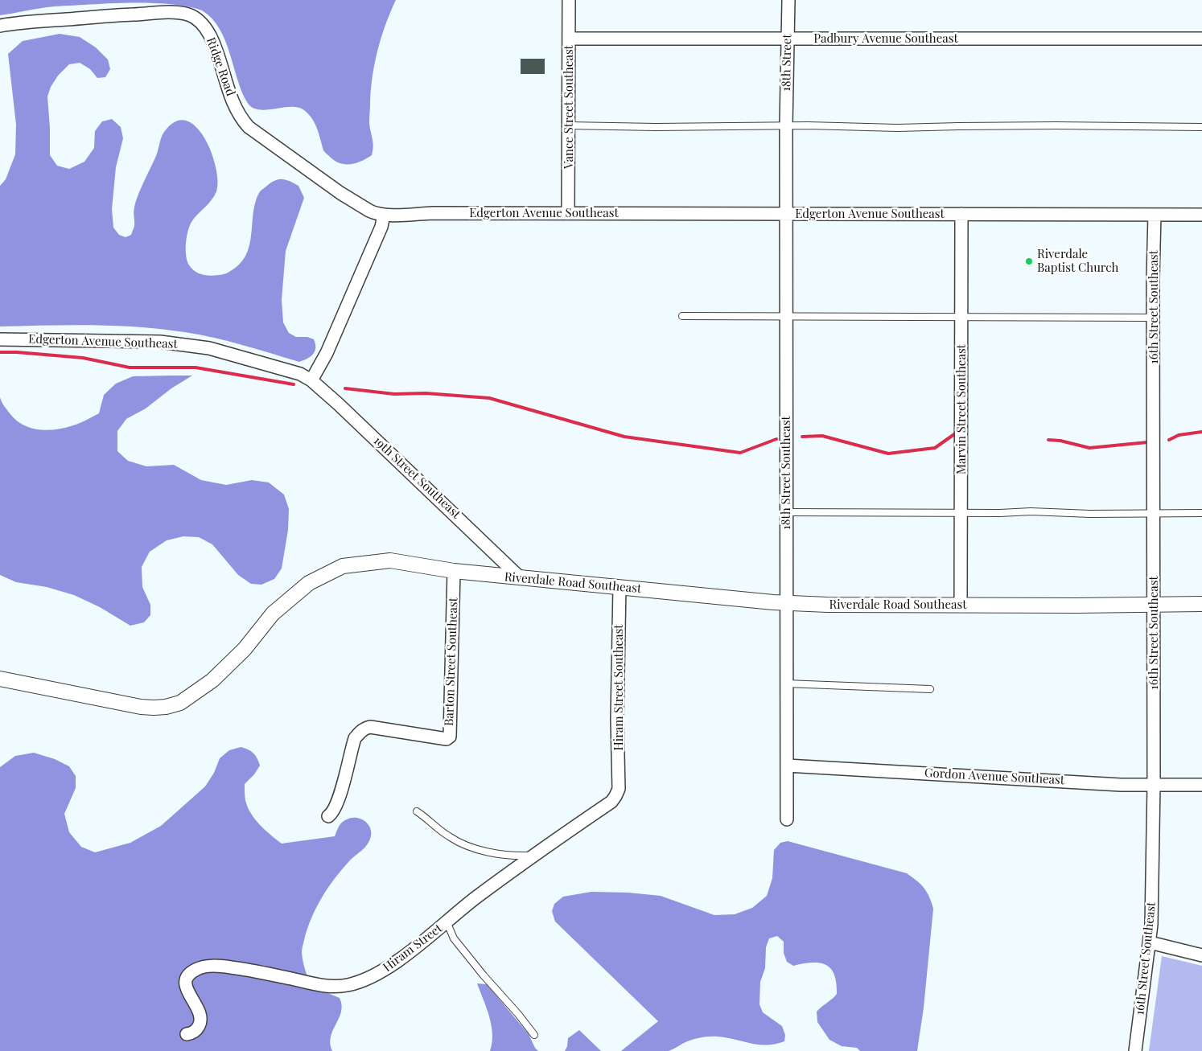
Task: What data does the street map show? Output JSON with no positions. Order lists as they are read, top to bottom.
{
  "streets": {
    "street": [
      "Padbury Avenue Southeast",
      "18th Street",
      "Ridge Road",
      "Vance Street Southeast",
      "Edgerton Avenue Southeast",
      "16th Street Southeast",
      "Marvin Street Southeast",
      "18th Street Southeast",
      "19th Street Southeast",
      "Riverdale Road Southeast",
      "Barton Street Southeast",
      "Hiram Street Southeast",
      "Gordon Avenue Southeast",
      "Hiram Street"
    ]
  },
  "crossings": [
    ["Padbury Avenue Southeast", "18th Street"],
    ["Padbury Avenue Southeast", "Vance Street Southeast"],
    ["18th Street", "18th Street Southeast"],
    ["Ridge Road", "Edgerton Avenue Southeast"],
    ["Vance Street Southeast", "Edgerton Avenue Southeast"],
    ["Edgerton Avenue Southeast", "16th Street Southeast"],
    ["Edgerton Avenue Southeast", "Marvin Street Southeast"],
    ["Edgerton Avenue Southeast", "18th Street Southeast"],
    ["Edgerton Avenue Southeast", "19th Street Southeast"],
    ["16th Street Southeast", "Riverdale Road Southeast"],
    ["16th Street Southeast", "Gordon Avenue Southeast"],
    ["Marvin Street Southeast", "Riverdale Road Southeast"],
    ["18th Street Southeast", "Riverdale Road Southeast"],
    ["18th Street Southeast", "Gordon Avenue Southeast"],
    ["19th Street Southeast", "Riverdale Road Southeast"],
    ["Riverdale Road Southeast", "Barton Street Southeast"],
    ["Riverdale Road Southeast", "Hiram Street Southeast"],
    ["Hiram Street Southeast", "Hiram Street"]
  ],
  "places": ["Riverdale Baptist Church"]
}
